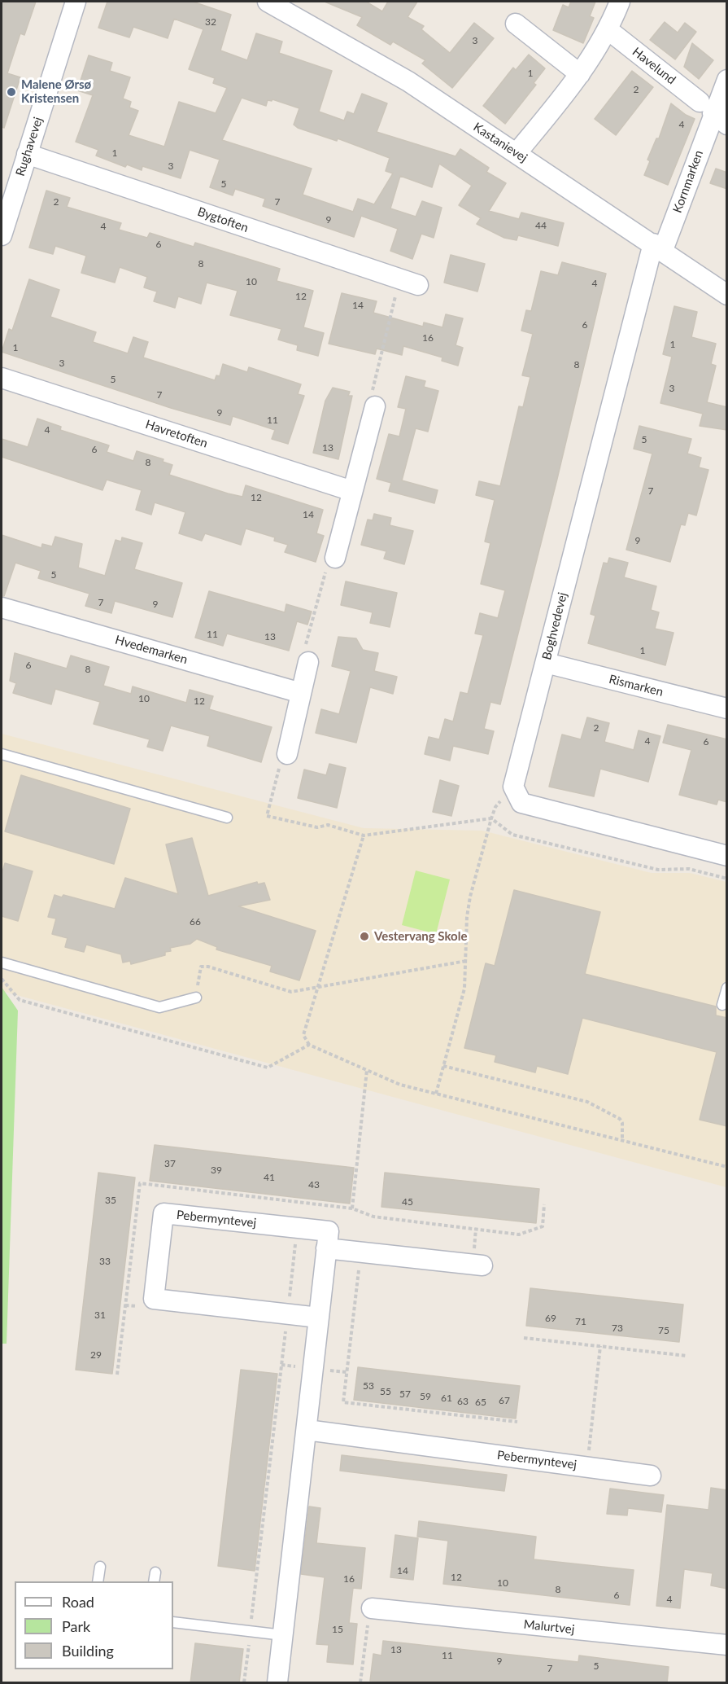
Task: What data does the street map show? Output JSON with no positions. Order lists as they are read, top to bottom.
{
  "streets": {
    "street": [
      "Havelund",
      "Kastanievej",
      "Rughavevej",
      "Kornmarken",
      "Bygtoften",
      "Havretoften",
      "Boghvedevej",
      "Hvedemarken",
      "Rismarken",
      "Pebermyntevej",
      "Malurtvej"
    ]
  },
  "crossings": [
    ["Havelund", "Kornmarken"],
    ["Kastanievej", "Kornmarken"],
    ["Kastanievej", "Boghvedevej"],
    ["Rughavevej", "Bygtoften"],
    ["Kornmarken", "Boghvedevej"],
    ["Boghvedevej", "Rismarken"]
  ],
  "places": ["Malene Ørsø Kristensen", "Vestervang Skole"],
  "house_numbers": [
    "32",
    "3",
    "1",
    "2",
    "4",
    "1",
    "3",
    "5",
    "2",
    "7",
    "9",
    "44",
    "4",
    "6",
    "8",
    "10",
    "4",
    "12",
    "14",
    "6",
    "16",
    "1",
    "1",
    "3",
    "8",
    "5",
    "3",
    "7",
    "9",
    "11",
    "4",
    "5",
    "13",
    "6",
    "8",
    "7",
    "12",
    "14",
    "9",
    "5",
    "7",
    "9",
    "11",
    "13",
    "1",
    "6",
    "8",
    "10",
    "12",
    "2",
    "4",
    "6",
    "66",
    "37",
    "39",
    "41",
    "43",
    "35",
    "45",
    "33",
    "31",
    "69",
    "71",
    "73",
    "75",
    "29",
    "53",
    "55",
    "57",
    "59",
    "61",
    "67",
    "63",
    "65",
    "14",
    "12",
    "16",
    "10",
    "8",
    "6",
    "4",
    "15",
    "13",
    "11",
    "9",
    "5",
    "7"
  ],
  "legend": ["Road", "Park", "Building"]
}
